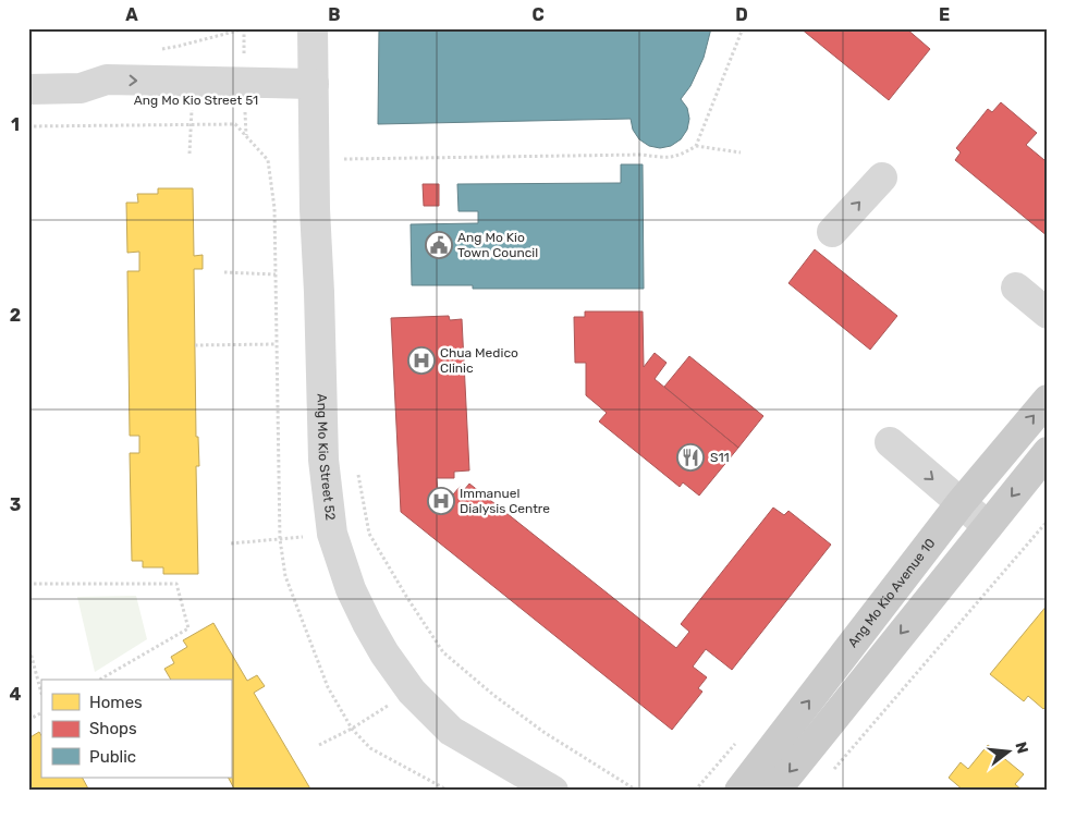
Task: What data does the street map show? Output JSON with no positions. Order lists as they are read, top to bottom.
{
  "streets": {
    "main road": ["Ang Mo Kio Avenue 10"],
    "street": ["Ang Mo Kio Street 51", "Ang Mo Kio Street 52"]
  },
  "crossings": [
    ["Ang Mo Kio Street 51", "Ang Mo Kio Street 52"]
  ],
  "places": {
    "public building": ["Ang Mo Kio Town Council"],
    "hospital": ["Chua Medico Clinic", "Immanuel Dialysis Centre"],
    "restaurant": ["S11"]
  },
  "legend": ["Homes", "Shops", "Public"],
  "north": "right",
  "grid": {
    "columns": [
      "A",
      "B",
      "C",
      "D",
      "E"
    ],
    "rows": [
      "1",
      "2",
      "3",
      "4"
    ]
  }
}
